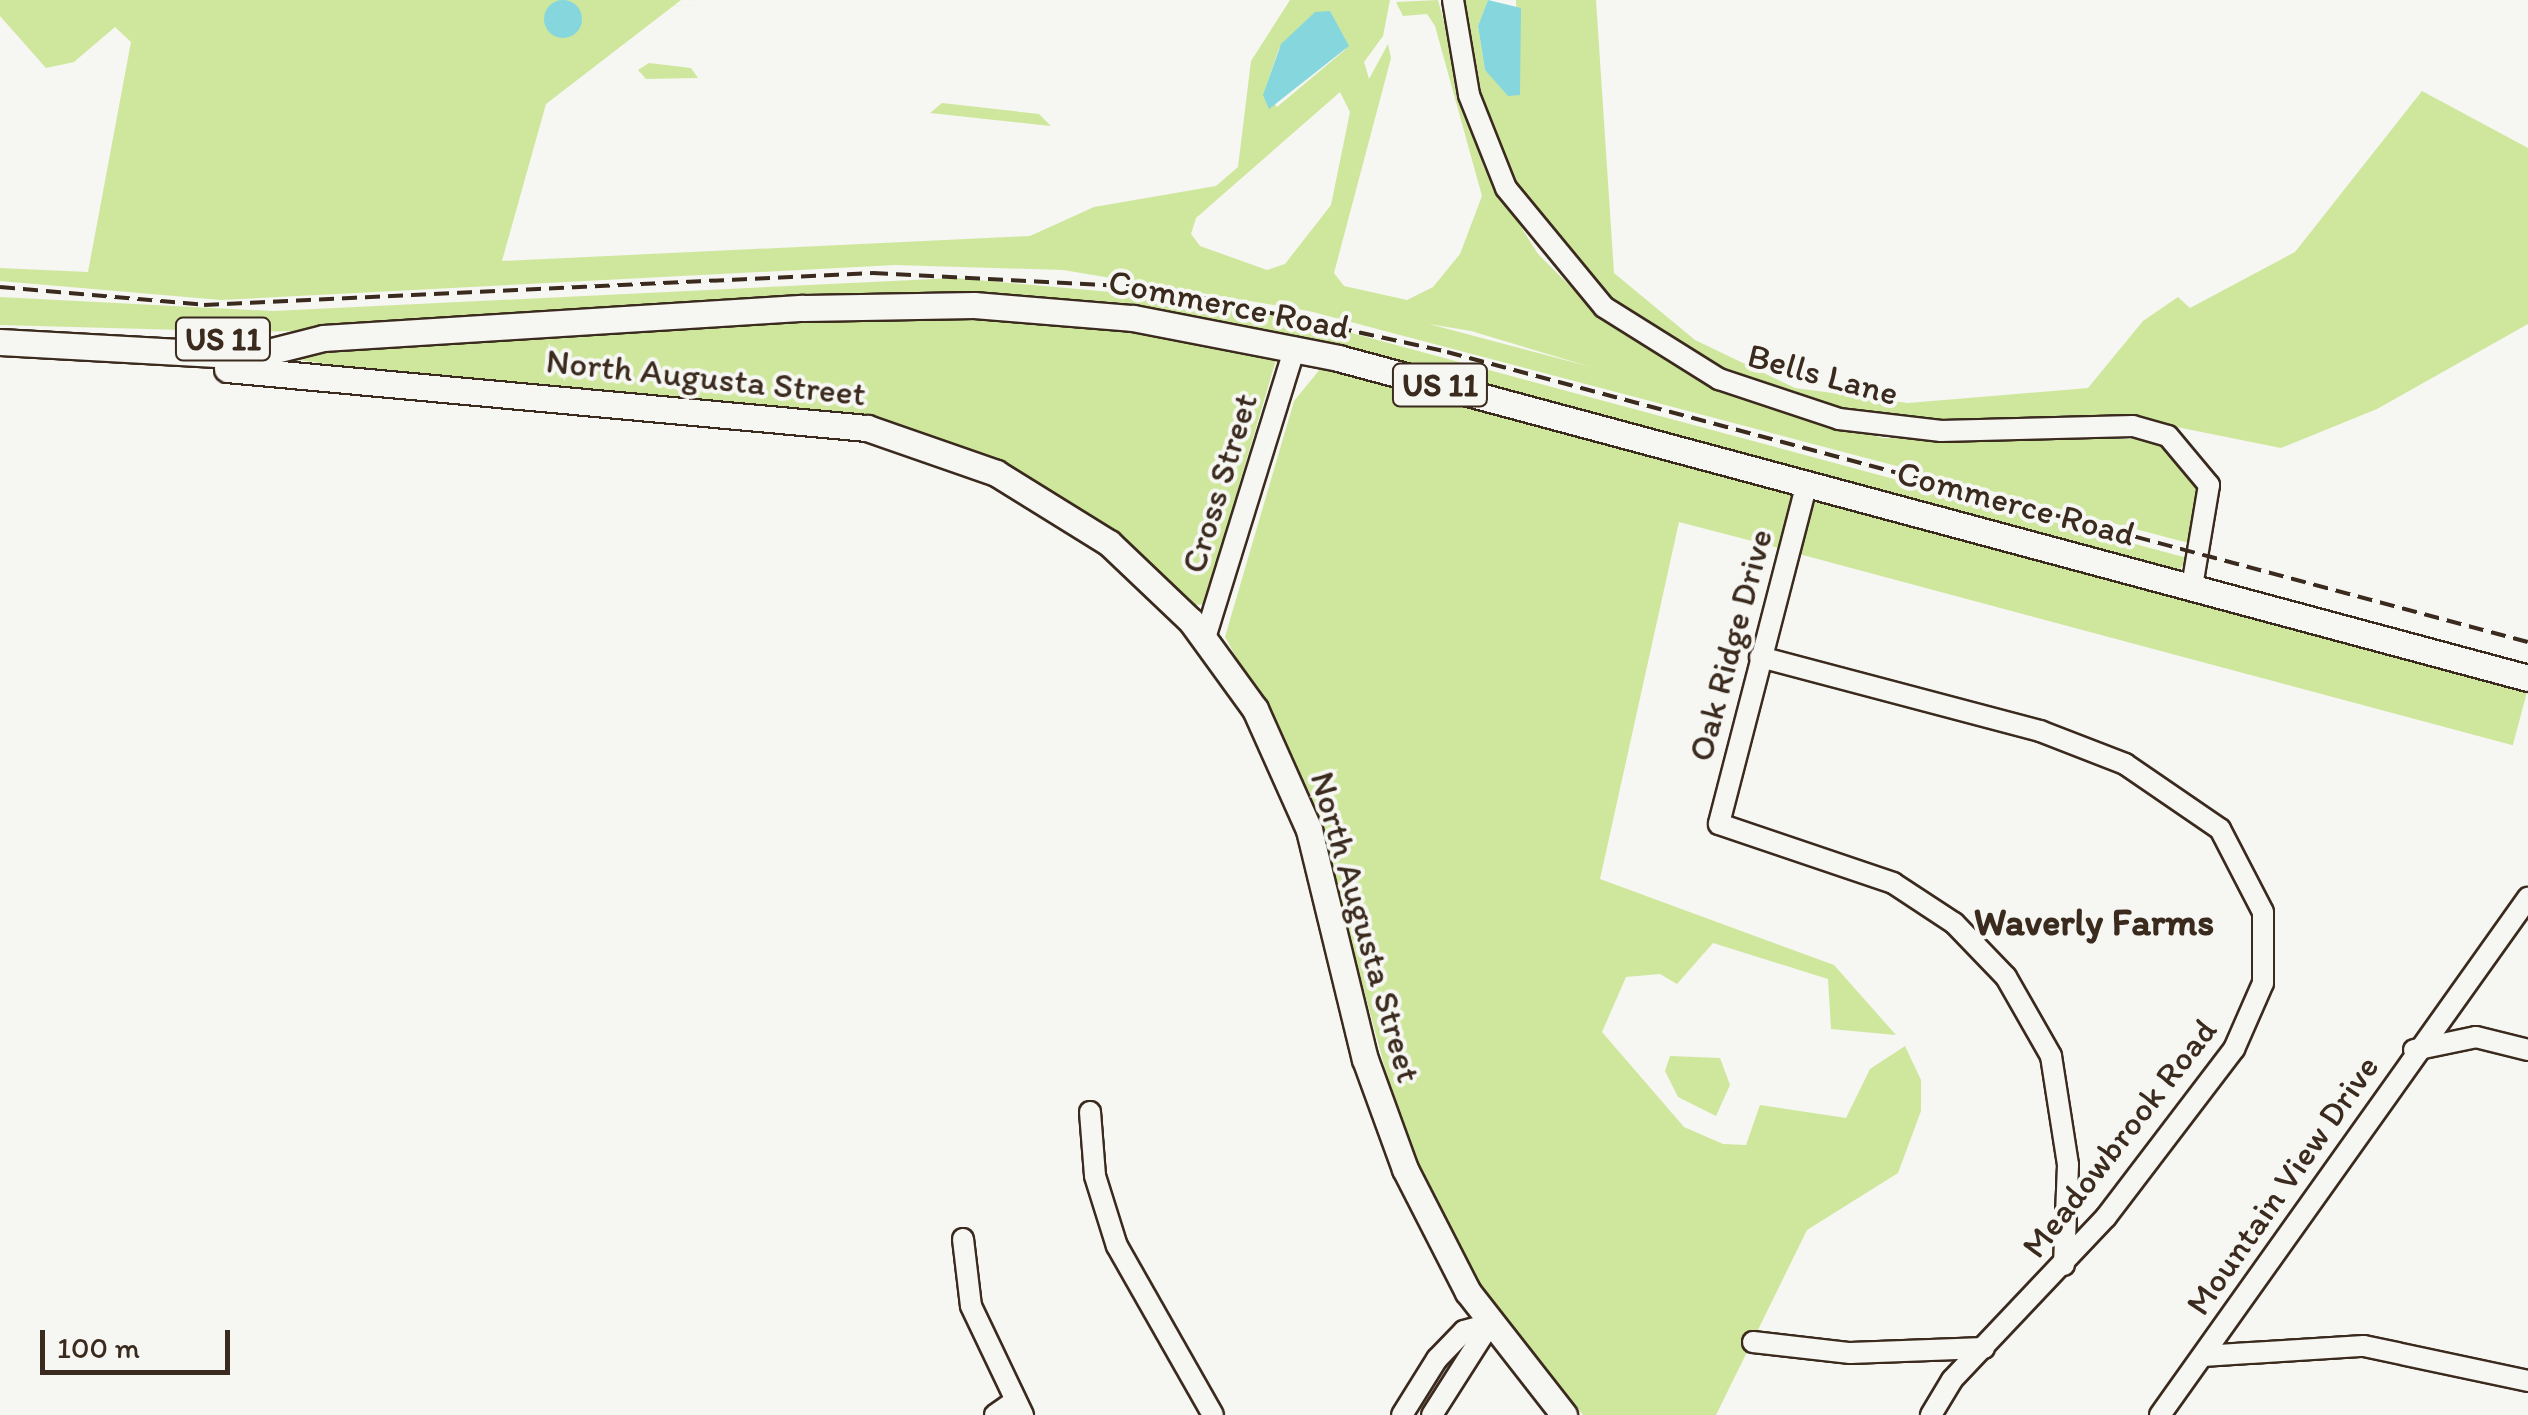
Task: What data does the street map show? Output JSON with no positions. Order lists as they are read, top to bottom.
{
  "streets": {
    "main road": ["Commerce Road", "US 11", "North Augusta Street"],
    "street": [
      "Bells Lane",
      "Cross Street",
      "Oak Ridge Drive",
      "Meadowbrook Road",
      "Mountain View Drive"
    ]
  },
  "crossings": [
    ["Commerce Road", "US 11"],
    ["Commerce Road", "Bells Lane"],
    ["Commerce Road", "North Augusta Street"],
    ["Commerce Road", "Cross Street"],
    ["Commerce Road", "Oak Ridge Drive"],
    ["North Augusta Street", "Cross Street"],
    ["Oak Ridge Drive", "Meadowbrook Road"]
  ],
  "districts": ["Waverly Farms"],
  "scale_bar": "100 m"
}
